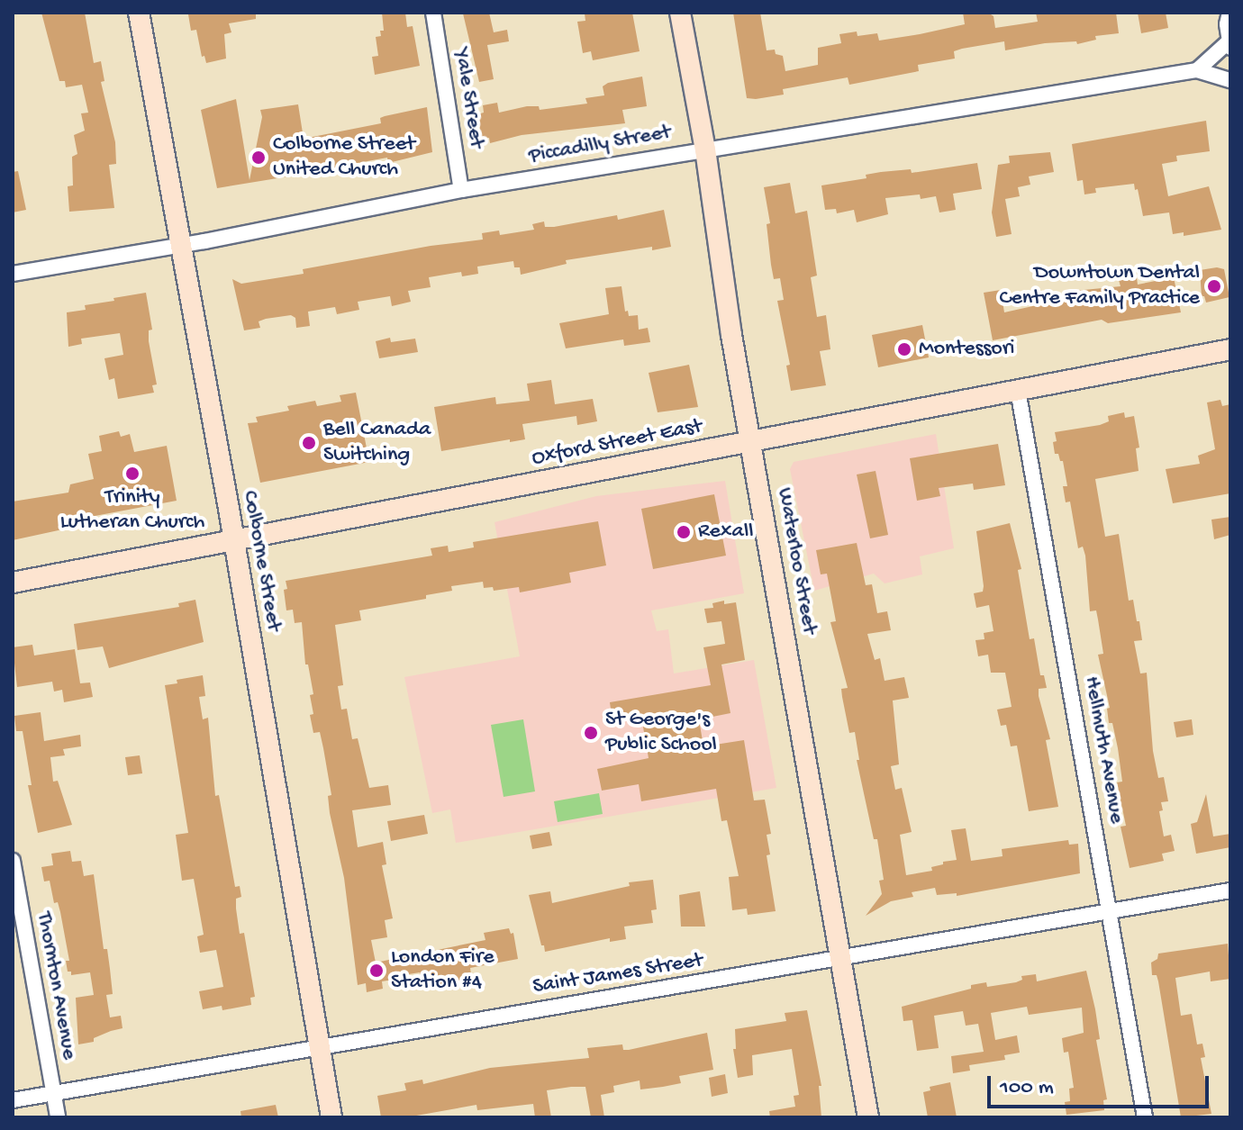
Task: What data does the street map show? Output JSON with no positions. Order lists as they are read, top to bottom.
{
  "streets": {
    "street": [
      "Yale Street",
      "Piccadilly Street",
      "Oxford Street East",
      "Colborne Street",
      "Waterloo Street",
      "Hellmuth Avenue",
      "Saint James Street",
      "Thornton Avenue"
    ]
  },
  "crossings": [
    ["Yale Street", "Piccadilly Street"],
    ["Piccadilly Street", "Colborne Street"],
    ["Piccadilly Street", "Waterloo Street"],
    ["Oxford Street East", "Colborne Street"],
    ["Oxford Street East", "Waterloo Street"],
    ["Oxford Street East", "Hellmuth Avenue"],
    ["Colborne Street", "Saint James Street"],
    ["Waterloo Street", "Saint James Street"],
    ["Hellmuth Avenue", "Saint James Street"],
    ["Saint James Street", "Thornton Avenue"]
  ],
  "places": [
    "Colborne Street United Church",
    "Downtown Dental Centre Family Practice",
    "Montessori",
    "Bell Canada Switching",
    "Trinity Lutheran Church",
    "Rexall",
    "St George's Public School",
    "London Fire Station #4"
  ],
  "scale_bar": "100 m"
}
